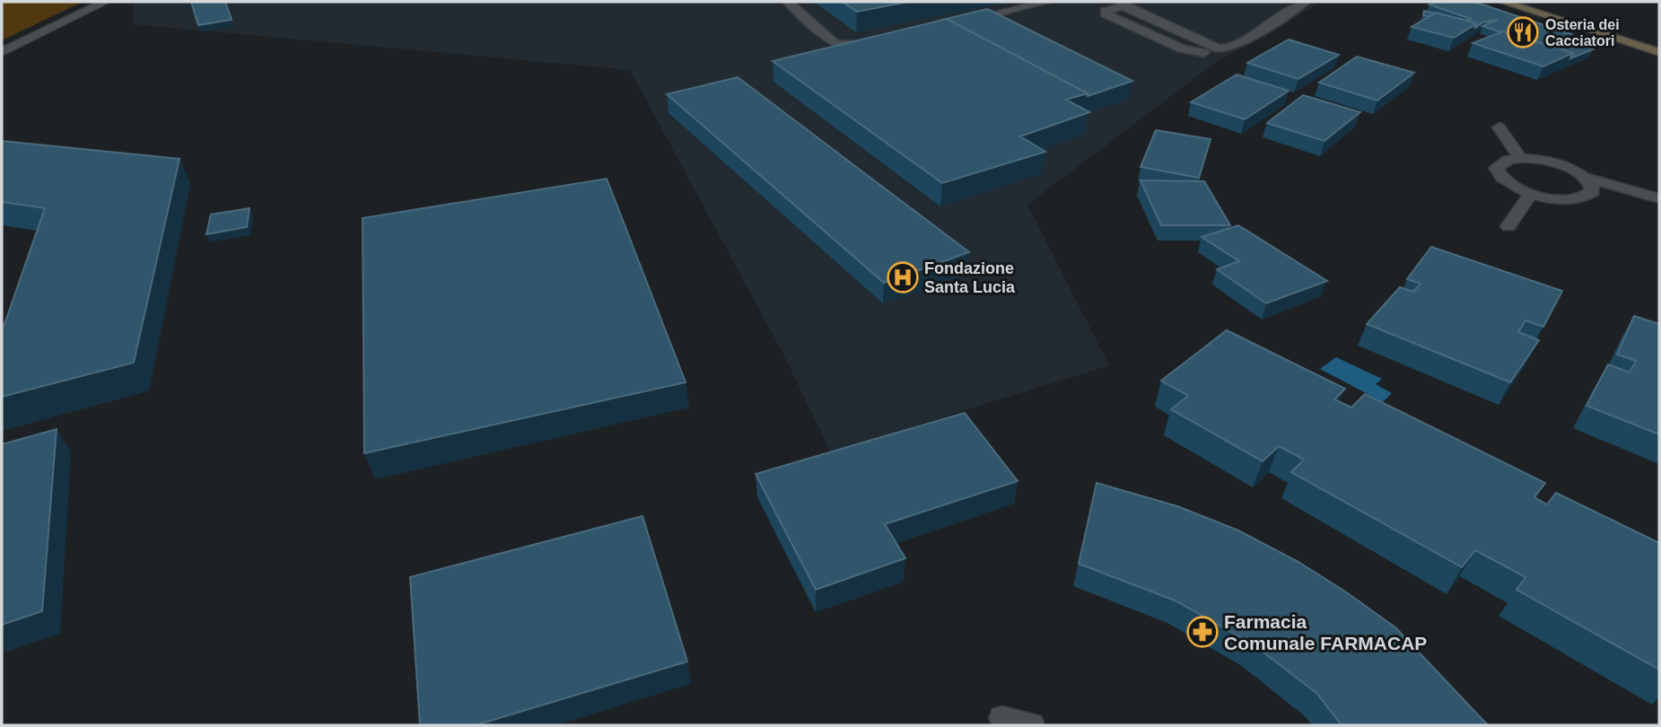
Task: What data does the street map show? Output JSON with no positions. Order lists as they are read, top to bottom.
{
  "places": {
    "restaurant": ["Osteria dei Cacciatori"],
    "hospital": ["Fondazione Santa Lucia"],
    "pharmacy": ["Farmacia Comunale FARMACAP"]
  }
}
